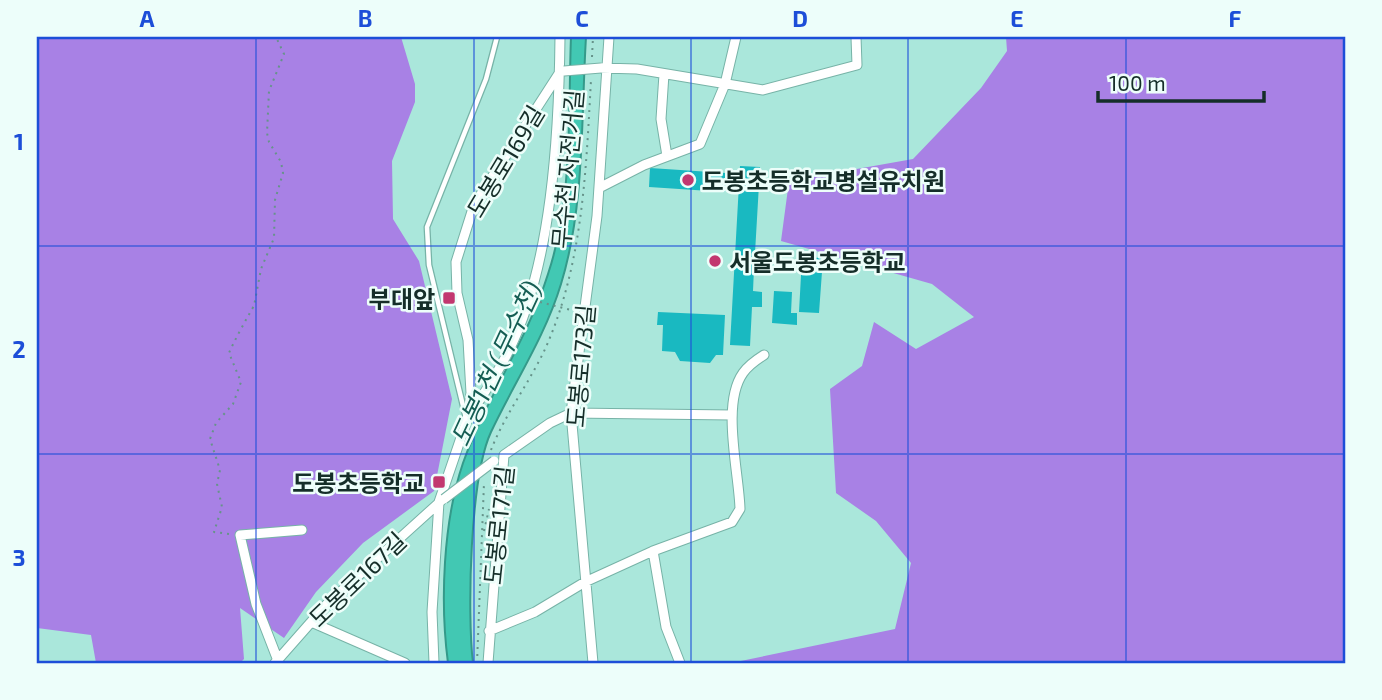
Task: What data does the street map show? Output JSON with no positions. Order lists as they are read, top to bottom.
{
  "streets": {
    "street": [
      "도봉로169길",
      "도봉로173길",
      "도봉로171길",
      "도봉로167길"
    ],
    "path": ["무수천 자전거길"]
  },
  "crossings": [
    ["도봉로169길", "도봉로167길"],
    ["도봉로173길", "도봉로171길"],
    ["도봉로171길", "도봉로167길"]
  ],
  "water": ["도봉1천 (무수천)"],
  "places": {
    "other": ["도봉초등학교병설유치원", "서울도봉초등학교"],
    "transit": ["부대앞", "도봉초등학교"]
  },
  "scale_bar": "100 m",
  "grid": {
    "columns": [
      "A",
      "B",
      "C",
      "D",
      "E",
      "F"
    ],
    "rows": ["1", "2", "3"]
  }
}
